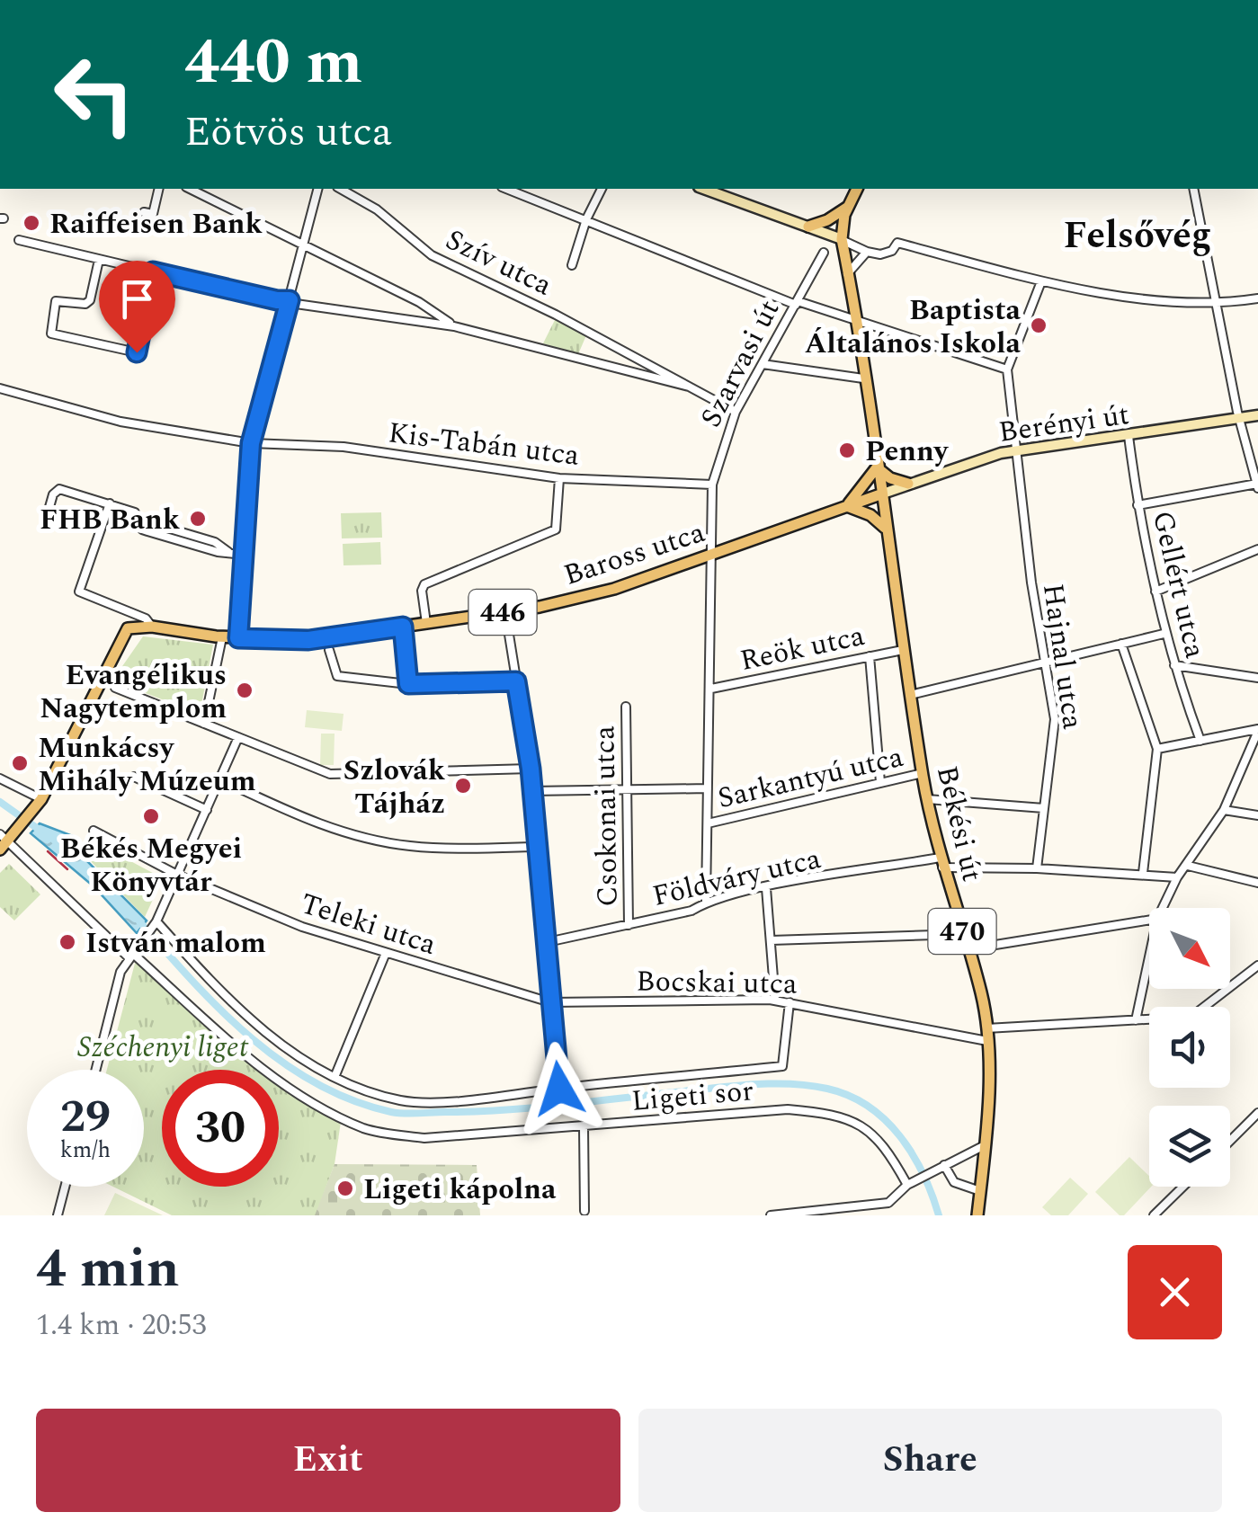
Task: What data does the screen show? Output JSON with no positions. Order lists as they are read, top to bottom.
{
  "streets": {
    "main road": [
      "Baross utca",
      "446",
      "Békési út",
      "470"
    ],
    "street": [
      "Szív utca",
      "Szarvasi út",
      "Berényi út",
      "Kis-Tabán utca",
      "Gellért utca",
      "Reök utca",
      "Hajnal utca",
      "Sarkantyú utca",
      "Csokonai utca",
      "Földváry utca",
      "Teleki utca",
      "Bocskai utca",
      "Ligeti sor"
    ]
  },
  "crossings": [
    ["Szarvasi út", "Kis-Tabán utca"],
    ["Szarvasi út", "Baross utca"],
    ["Szarvasi út", "Reök utca"],
    ["Szarvasi út", "Sarkantyú utca"],
    ["Szarvasi út", "Földváry utca"],
    ["Berényi út", "Baross utca"],
    ["Berényi út", "Gellért utca"],
    ["Berényi út", "Hajnal utca"],
    ["Berényi út", "Békési út"],
    ["Baross utca", "446"],
    ["Baross utca", "Békési út"],
    ["Reök utca", "Békési út"],
    ["Hajnal utca", "Földváry utca"],
    ["Sarkantyú utca", "Békési út"],
    ["Csokonai utca", "Földváry utca"],
    ["Békési út", "Földváry utca"],
    ["Békési út", "Bocskai utca"],
    ["Teleki utca", "Bocskai utca"]
  ],
  "districts": ["Felsővég"],
  "parks": ["Széchenyi liget"],
  "places": [
    "Raiffeisen Bank",
    "Baptista Általános Iskola",
    "Penny",
    "FHB Bank",
    "Evangélikus Nagytemplom",
    "Munkácsy Mihály Múzeum",
    "Szlovák Tájház",
    "Békés Megyei Könyvtár",
    "István malom",
    "Ligeti kápolna"
  ],
  "north": "bottom right",
  "page": {
    "turn": ["440 m", "Eötvös utca"],
    "speed": "29 km/h",
    "limit": "30",
    "heading": ["4 min", "1.4 km · 20:53"],
    "buttons": ["Exit", "Share"]
  }
}
